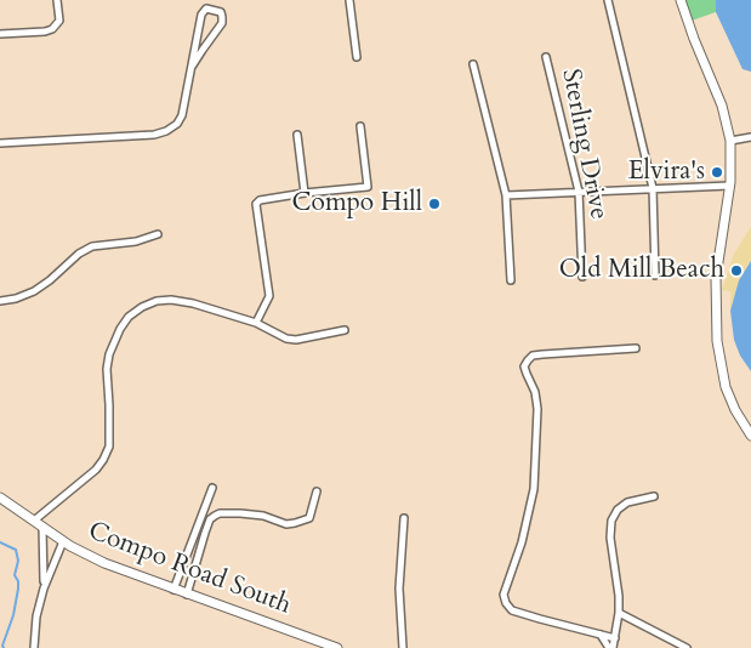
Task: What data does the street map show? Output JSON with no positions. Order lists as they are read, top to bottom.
{
  "streets": {
    "street": ["Sterling Drive", "Compo Road South"]
  },
  "places": ["Elvira's", "Compo Hill", "Old Mill Beach"]
}
